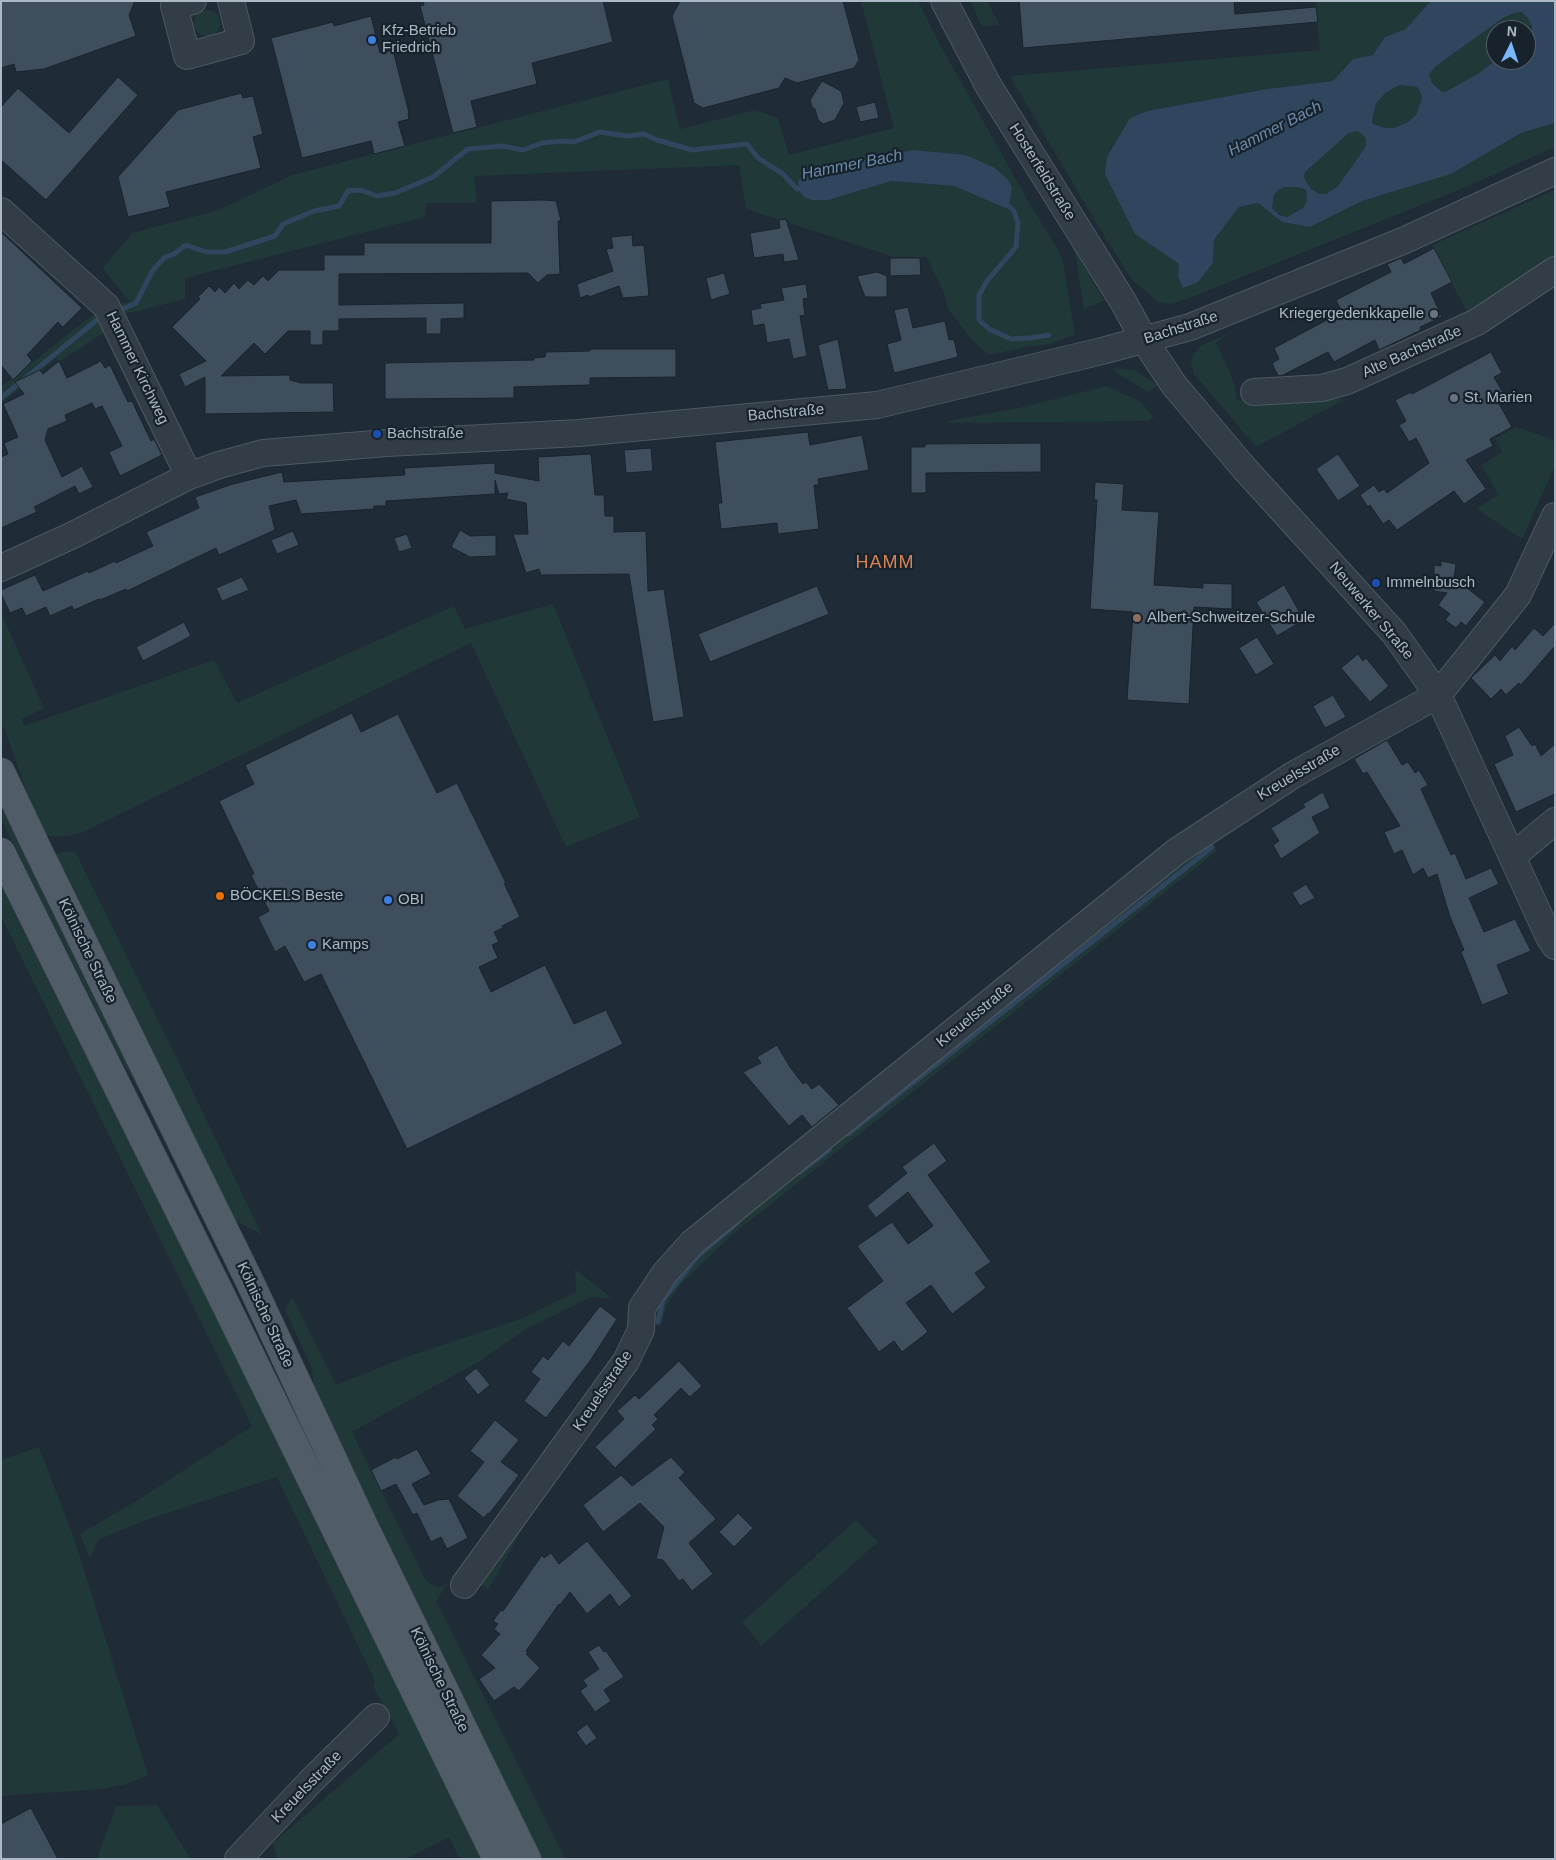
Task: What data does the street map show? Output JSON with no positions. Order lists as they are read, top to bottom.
{
  "streets": {
    "main road": ["Kölnische Straße"],
    "street": [
      "Hosterfeldstraße",
      "Bachstraße",
      "Alte Bachstraße",
      "Hammer Kirchweg",
      "Neuwerker Straße",
      "Kreuelsstraße"
    ]
  },
  "crossings": [
    ["Hosterfeldstraße", "Bachstraße"],
    ["Hosterfeldstraße", "Neuwerker Straße"],
    ["Bachstraße", "Hammer Kirchweg"],
    ["Bachstraße", "Neuwerker Straße"],
    ["Neuwerker Straße", "Kreuelsstraße"]
  ],
  "districts": ["HAMM"],
  "water": ["Hammer Bach"],
  "places": [
    "Kfz-Betrieb Friedrich",
    "Kriegergedenkkapelle",
    "St. Marien",
    "Bachstraße",
    "Immelnbusch",
    "Albert-Schweitzer-Schule",
    "BÖCKELS Beste",
    "OBI",
    "Kamps"
  ],
  "north": "top"
}
